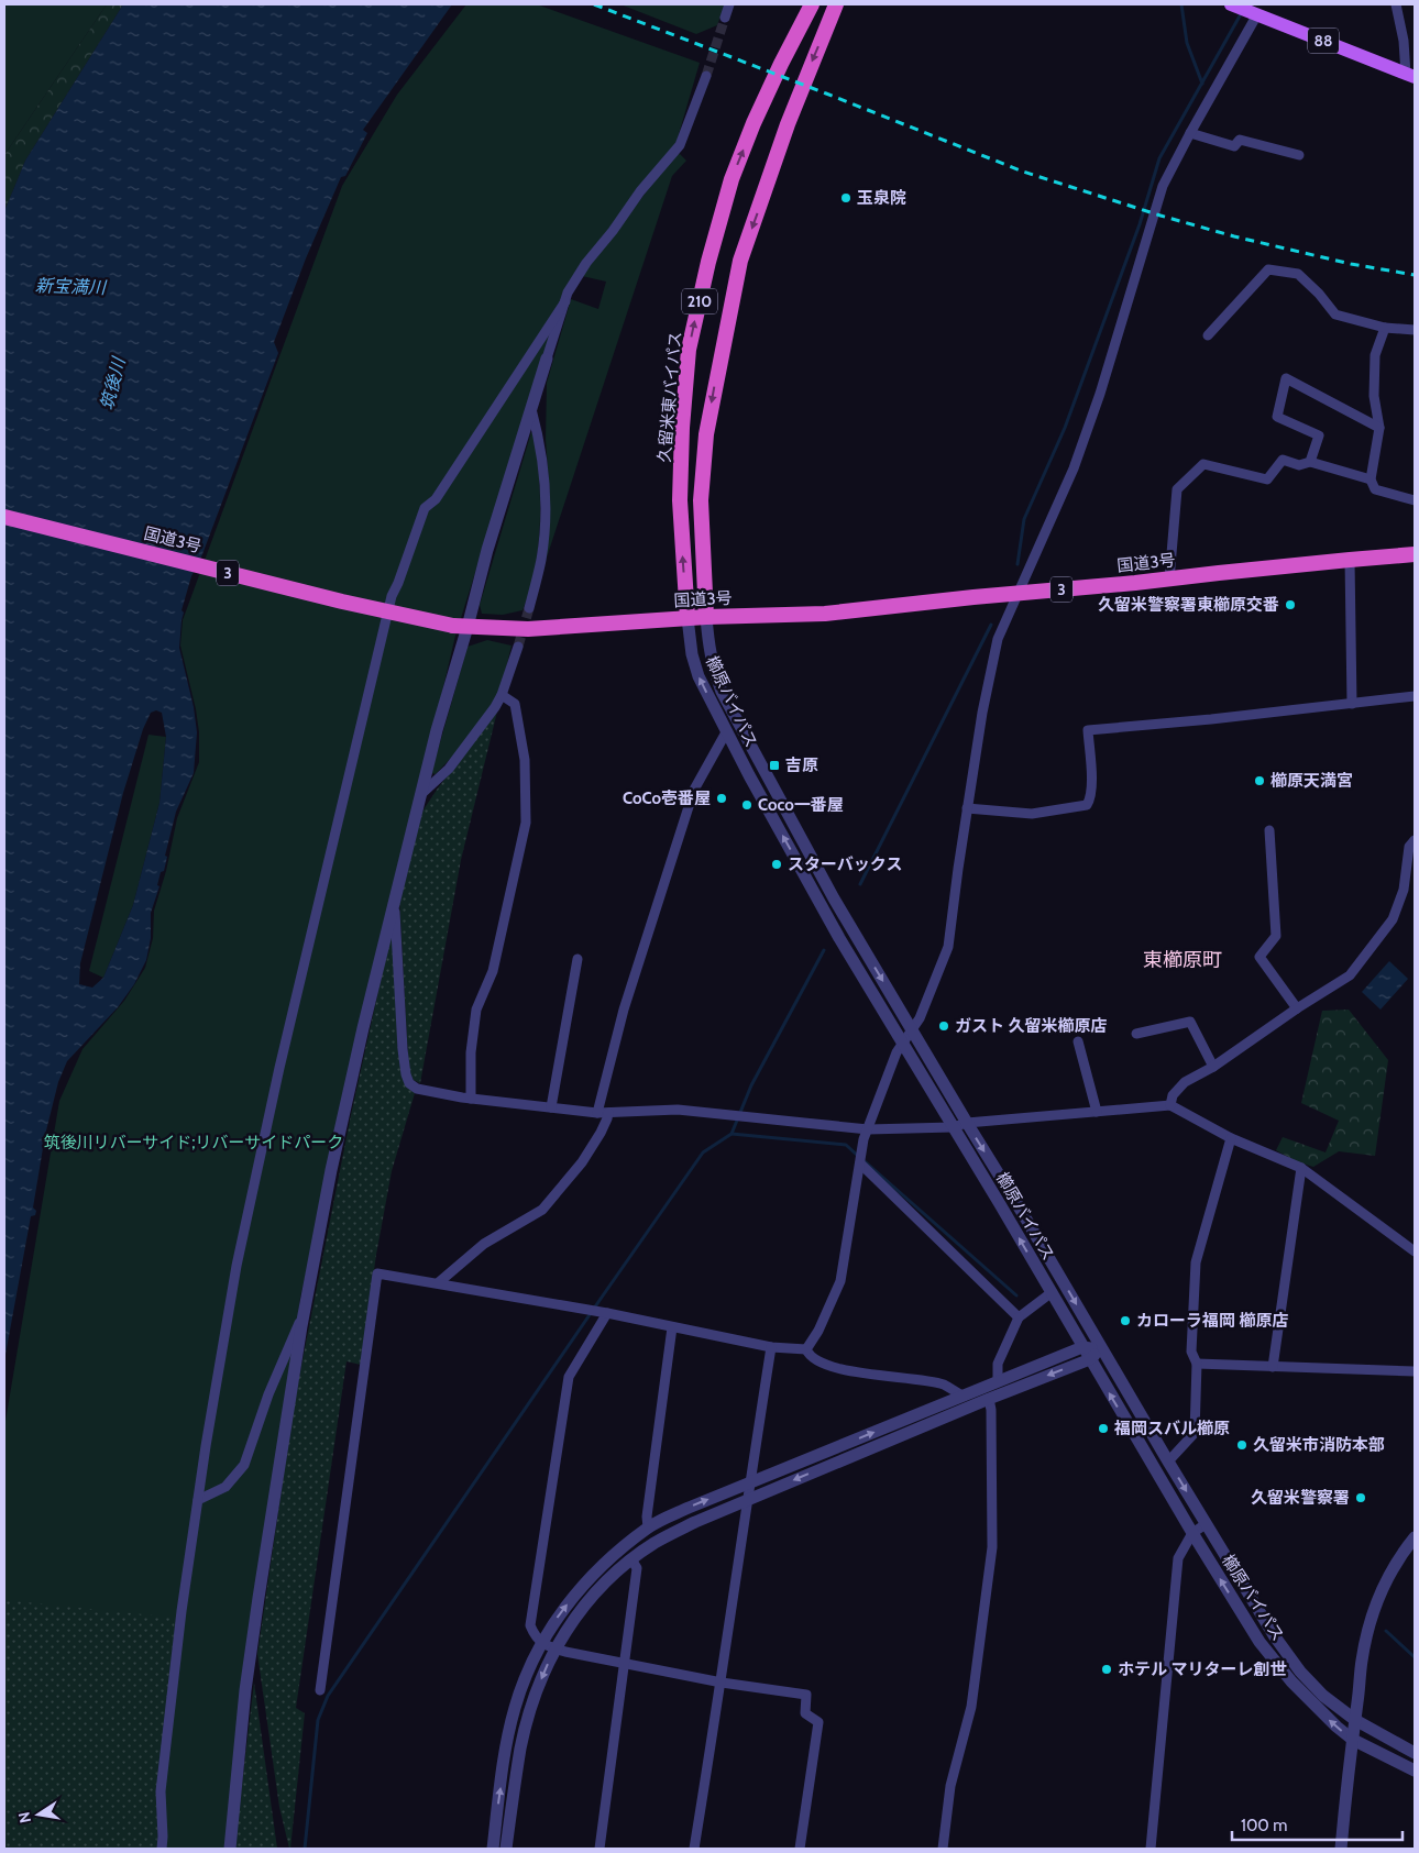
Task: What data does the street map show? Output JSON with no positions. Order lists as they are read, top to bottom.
{
  "streets": {
    "highway": [
      "210",
      "久留米東バイパス",
      "国道3号",
      "3"
    ],
    "main road": ["88"],
    "street": ["櫛原バイパス"]
  },
  "crossings": [
    ["210", "国道3号"],
    ["210", "櫛原バイパス"],
    ["久留米東バイパス", "国道3号"],
    ["久留米東バイパス", "櫛原バイパス"],
    ["国道3号", "櫛原バイパス"]
  ],
  "districts": ["東櫛原町"],
  "water": ["新宝満川", "筑後川"],
  "parks": ["筑後川リバーサイド;リバーサイドパーク"],
  "places": {
    "other": [
      "玉泉院",
      "久留米警察署東櫛原交番",
      "櫛原天満宮",
      "CoCo壱番屋",
      "Coco一番屋",
      "スターバックス",
      "ガスト 久留米櫛原店",
      "カローラ福岡 櫛原店",
      "福岡スバル櫛原",
      "久留米市消防本部",
      "久留米警察署",
      "ホテル マリターレ創世"
    ],
    "transit": ["吉原"]
  },
  "scale_bar": "100 m",
  "north": "left"
}
